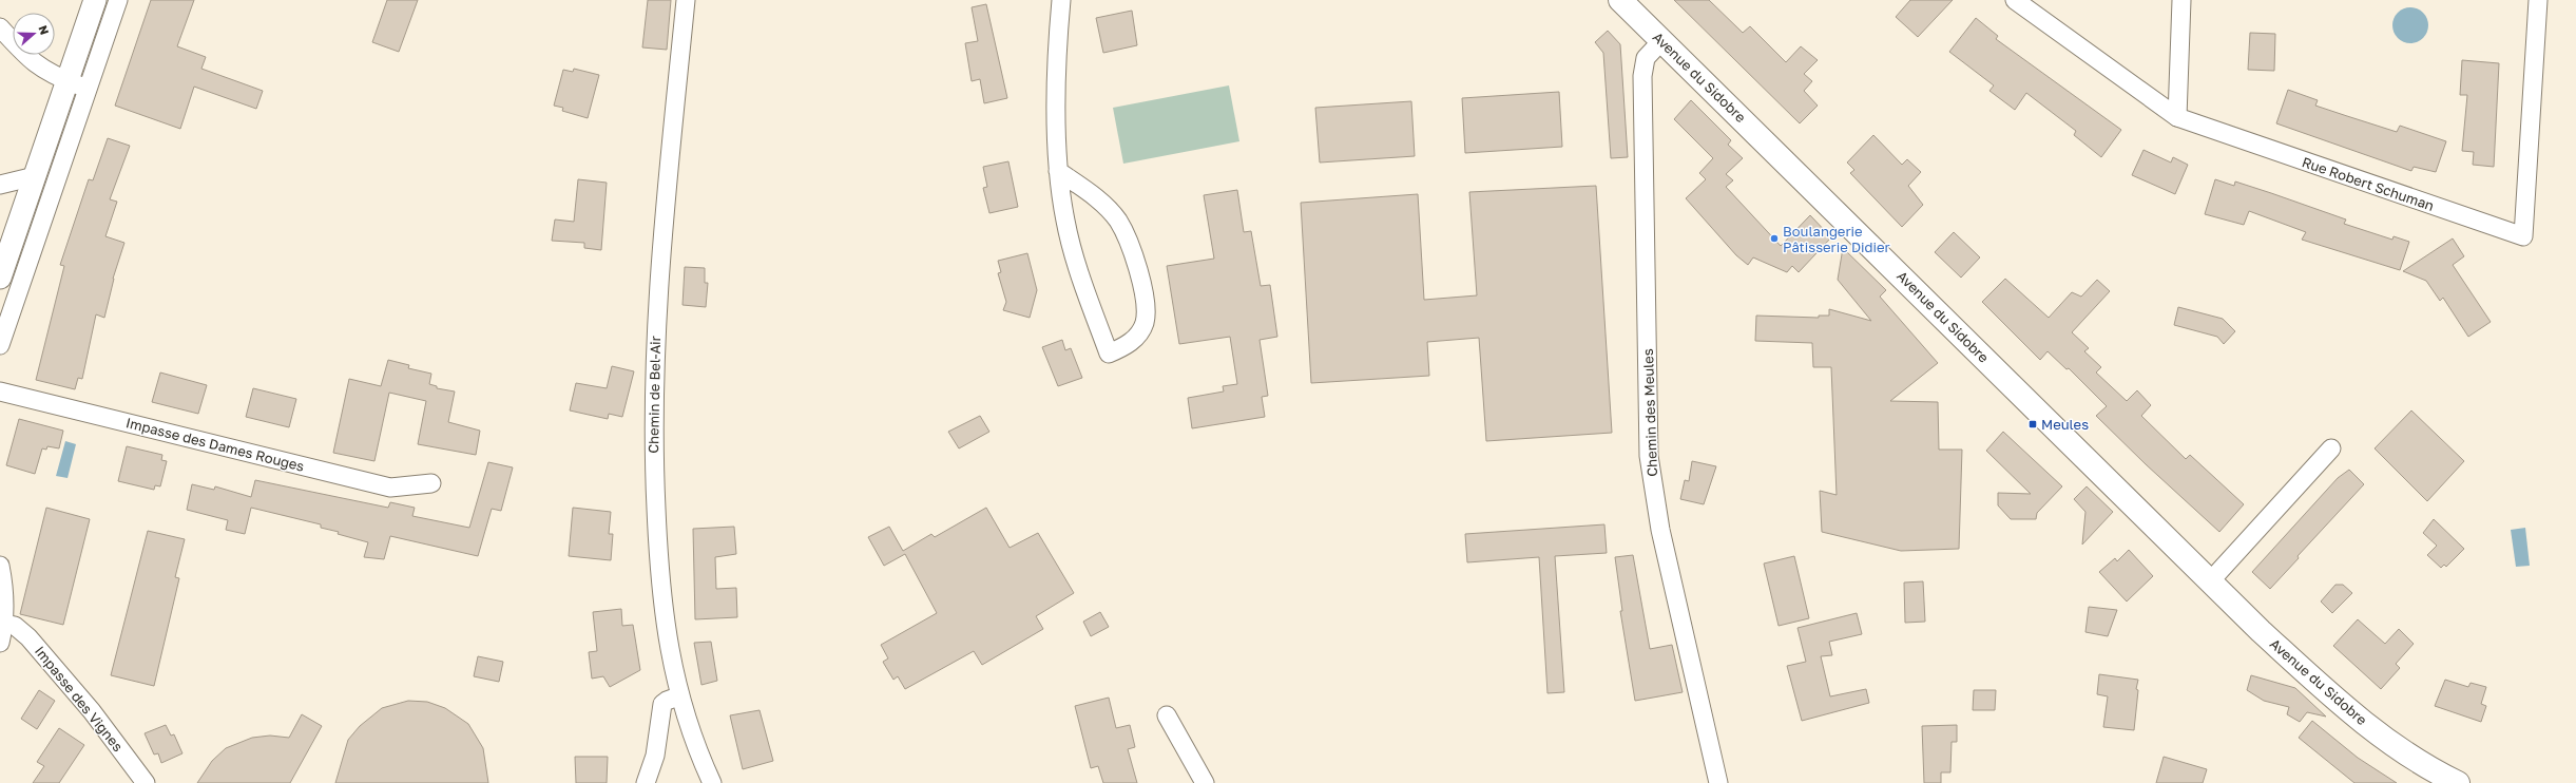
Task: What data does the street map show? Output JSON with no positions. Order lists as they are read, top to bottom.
{
  "streets": {
    "main road": ["Avenue du Sidobre"],
    "street": [
      "Rue Robert Schuman",
      "Chemin de Bel-Air",
      "Chemin des Meules",
      "Impasse des Dames Rouges",
      "Impasse des Vignes"
    ]
  },
  "crossings": [
    ["Avenue du Sidobre", "Chemin des Meules"]
  ],
  "places": {
    "other": ["Boulangerie Pâtisserie Didier"],
    "transit": ["Meules"]
  },
  "north": "right"
}
